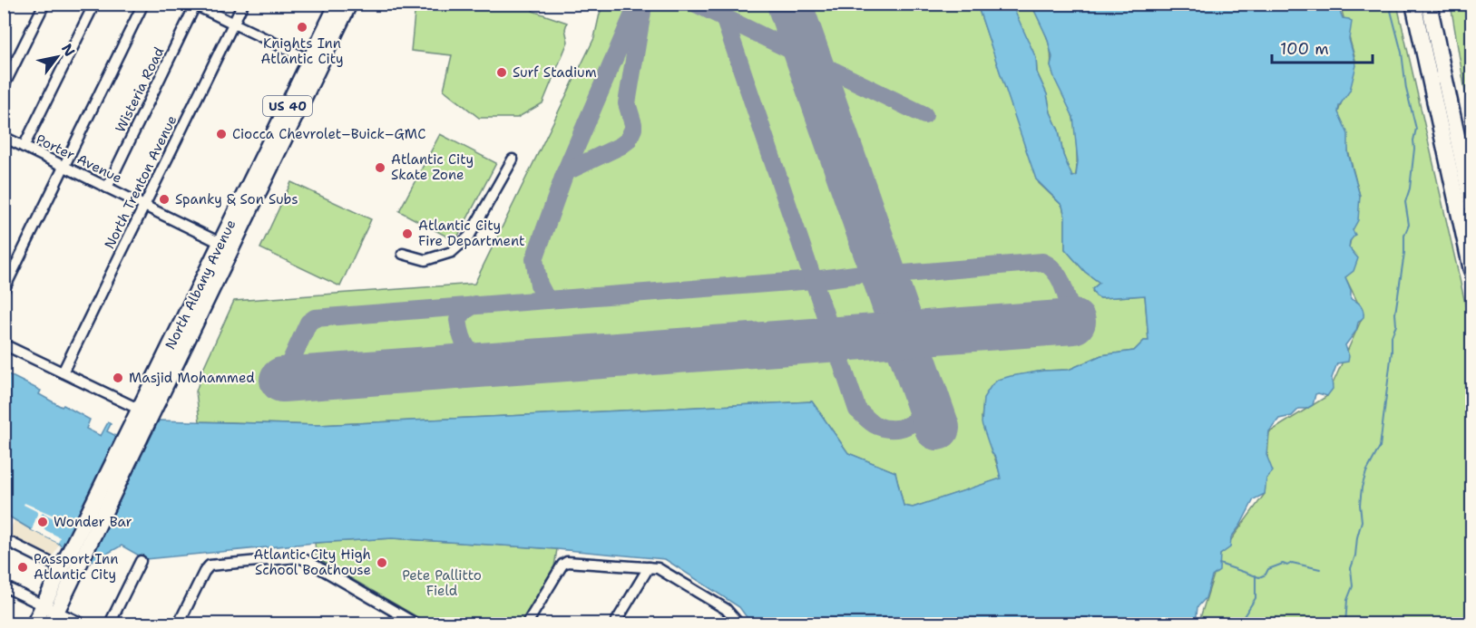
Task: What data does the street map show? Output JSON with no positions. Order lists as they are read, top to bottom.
{
  "streets": {
    "highway": ["US 40", "North Albany Avenue"],
    "street": ["Wisteria Road", "Porter Avenue", "North Trenton Avenue"]
  },
  "crossings": [
    ["Wisteria Road", "Porter Avenue"],
    ["Porter Avenue", "North Trenton Avenue"],
    ["Porter Avenue", "North Albany Avenue"]
  ],
  "parks": ["Pete Pallitto Field"],
  "places": [
    "Knights Inn Atlantic City",
    "Surf Stadium",
    "Ciocca Chevrolet–Buick–GMC",
    "Atlantic City Skate Zone",
    "Spanky & Son Subs",
    "Atlantic City Fire Department",
    "Masjid Mohammed",
    "Wonder Bar",
    "Atlantic City High School Boathouse",
    "Passport Inn Atlantic City"
  ],
  "scale_bar": "100 m",
  "north": "top right"
}
